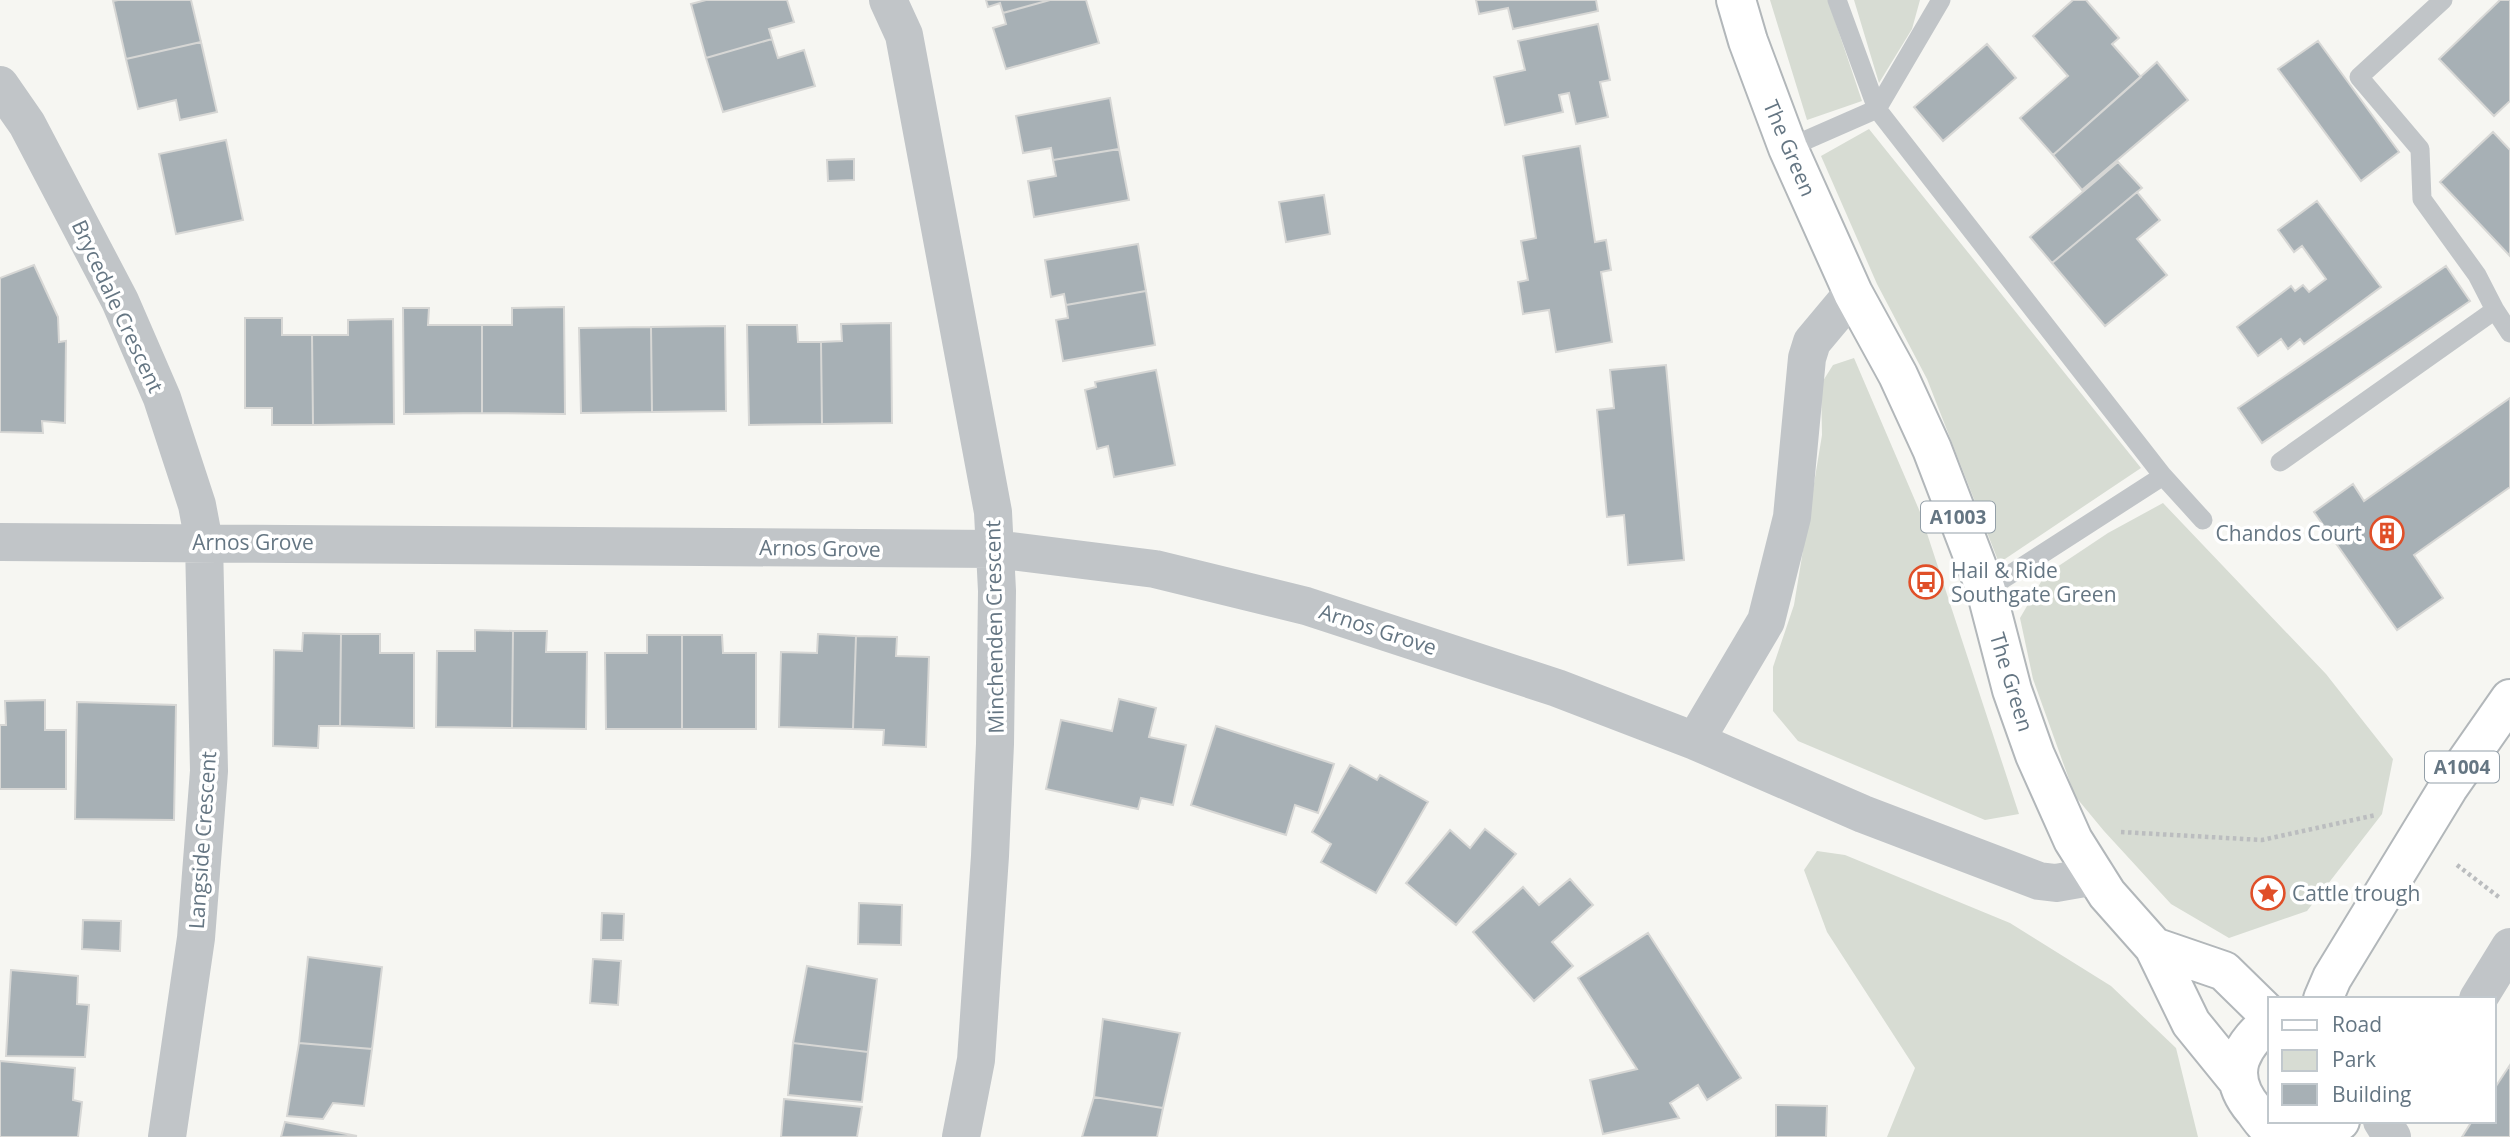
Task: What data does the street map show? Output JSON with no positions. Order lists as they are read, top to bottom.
{
  "streets": {
    "main road": ["The Green", "A1003", "A1004"],
    "street": [
      "Brycedale Crescent",
      "Arnos Grove",
      "Minchenden Crescent",
      "Langside Crescent"
    ]
  },
  "crossings": [
    ["Brycedale Crescent", "Arnos Grove"],
    ["Brycedale Crescent", "Langside Crescent"],
    ["Arnos Grove", "Minchenden Crescent"],
    ["Arnos Grove", "Langside Crescent"]
  ],
  "places": {
    "building": ["Chandos Court"],
    "bus stop": ["Hail & Ride Southgate Green"],
    "place": ["Cattle trough"]
  },
  "legend": ["Road", "Park", "Building"]
}
